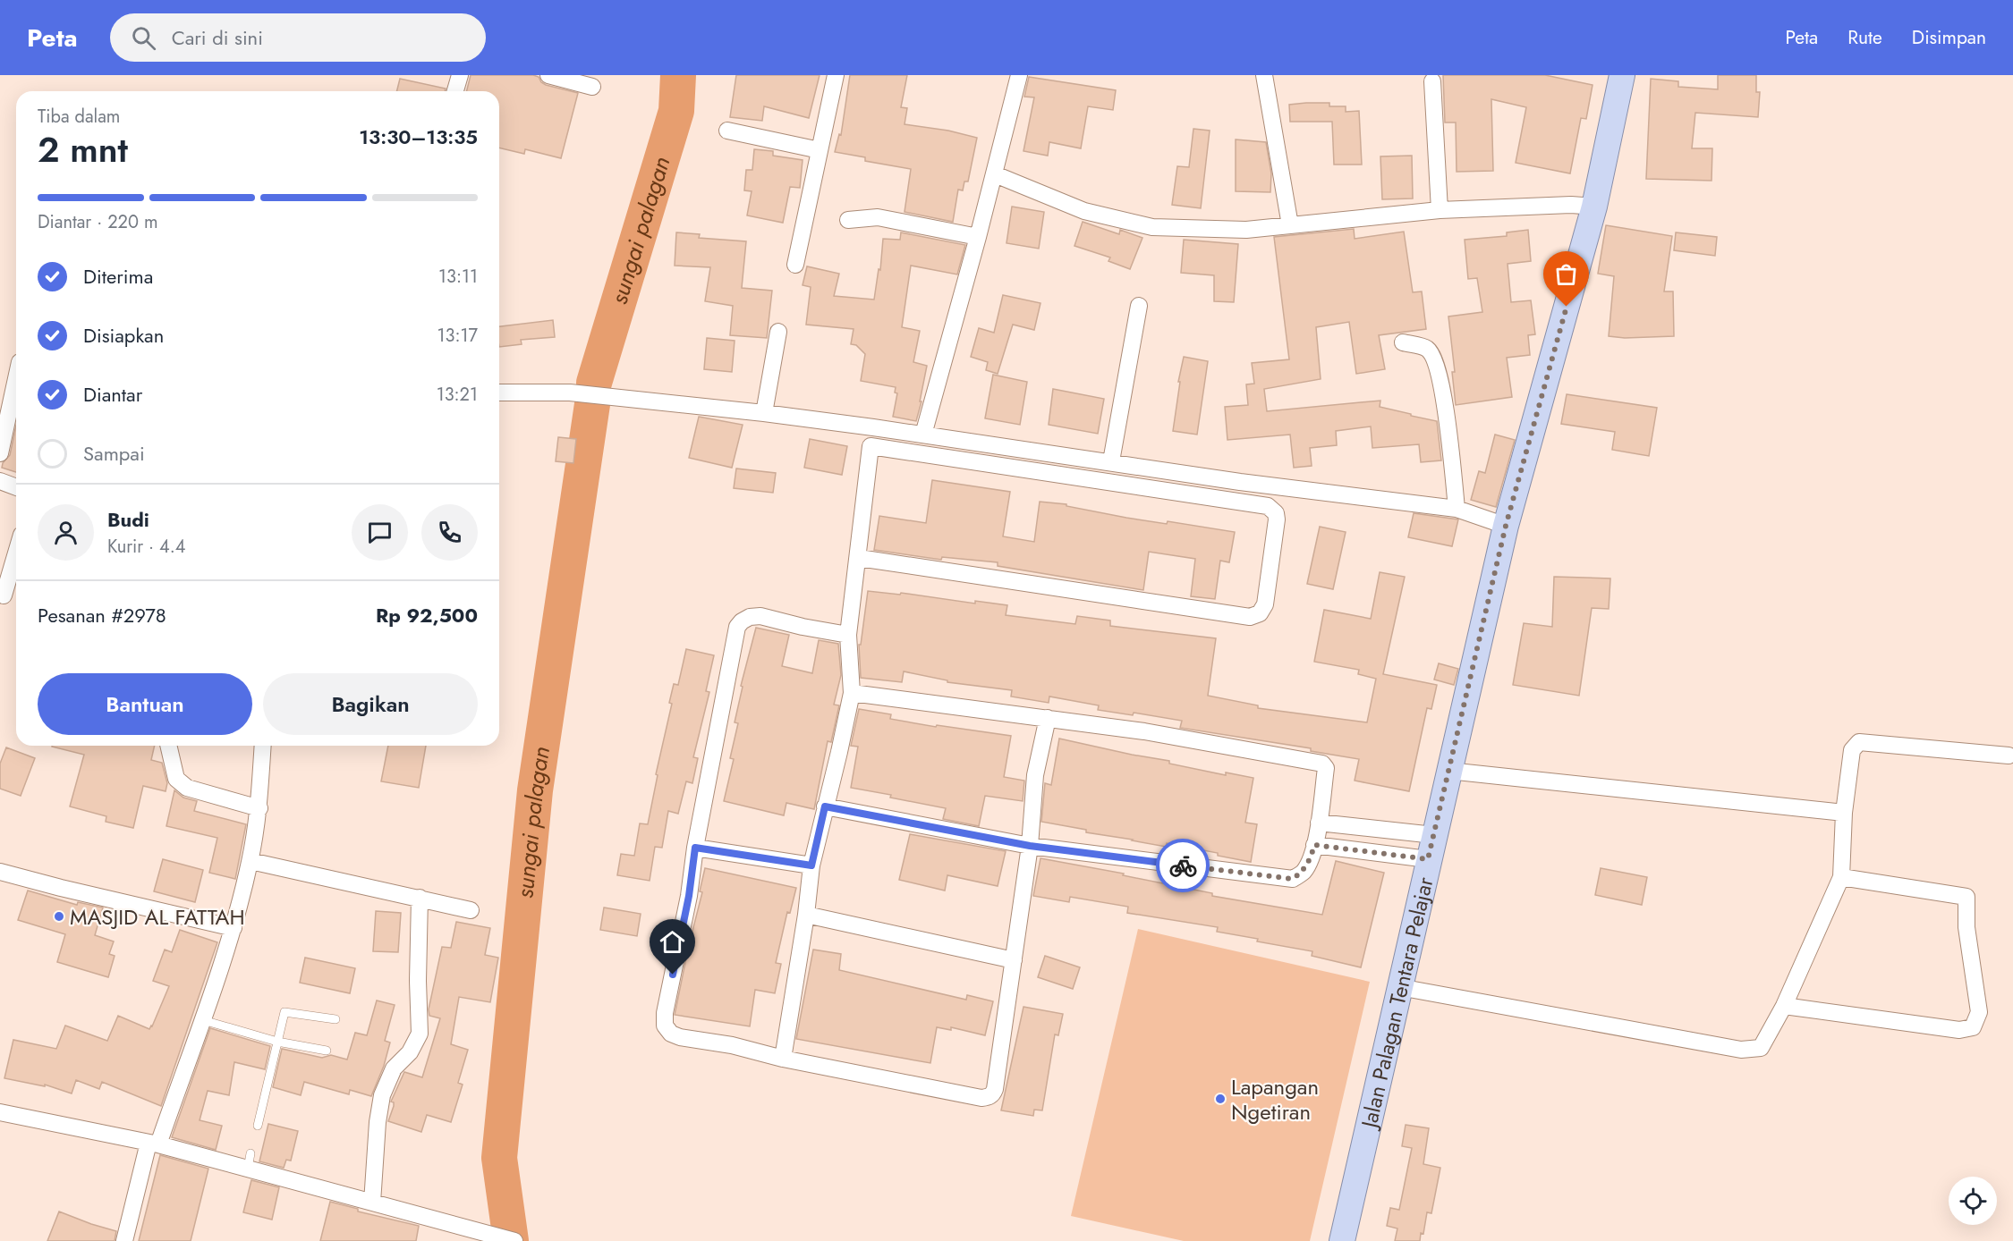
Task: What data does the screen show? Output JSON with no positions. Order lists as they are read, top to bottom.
{
  "streets": {
    "main road": ["Jalan Palagan Tentara Pelajar"]
  },
  "water": ["sungai palagan"],
  "places": ["MASJID AL FATTAH", "Lapangan Ngetiran"],
  "page": {
    "header": "Peta",
    "search": "Cari di sini",
    "nav": ["Peta", "Rute", "Disimpan"],
    "heading": ["2 mnt", "Tiba dalam", "13:30–13:35"],
    "panel": [
      "Budi",
      "Kurir · 4.4",
      "Pesanan #2978",
      "Rp 92,500"
    ],
    "bar": "Diantar · 220 m",
    "list": [
      ["Diterima", "13:11"],
      ["Disiapkan", "13:17"],
      ["Diantar", "13:21"],
      "Sampai"
    ],
    "buttons": ["Bantuan", "Bagikan"]
  }
}
